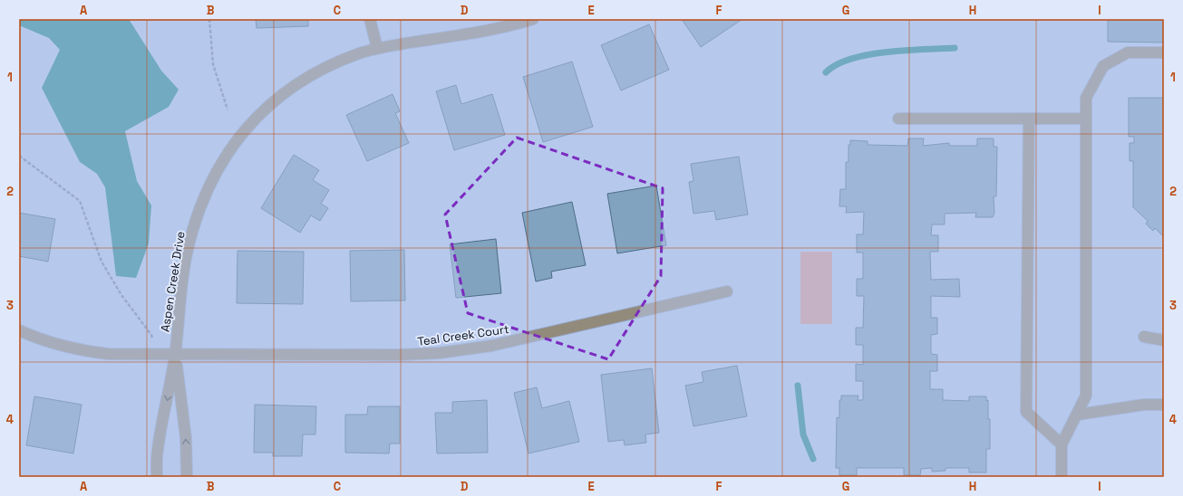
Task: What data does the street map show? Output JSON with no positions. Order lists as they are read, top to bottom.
{
  "streets": {
    "street": ["Aspen Creek Drive", "Teal Creek Court"]
  },
  "crossings": [
    ["Aspen Creek Drive", "Teal Creek Court"]
  ],
  "grid": {
    "columns": [
      "A",
      "B",
      "C",
      "D",
      "E",
      "F",
      "G",
      "H",
      "I"
    ],
    "rows": [
      "1",
      "2",
      "3",
      "4"
    ]
  }
}
